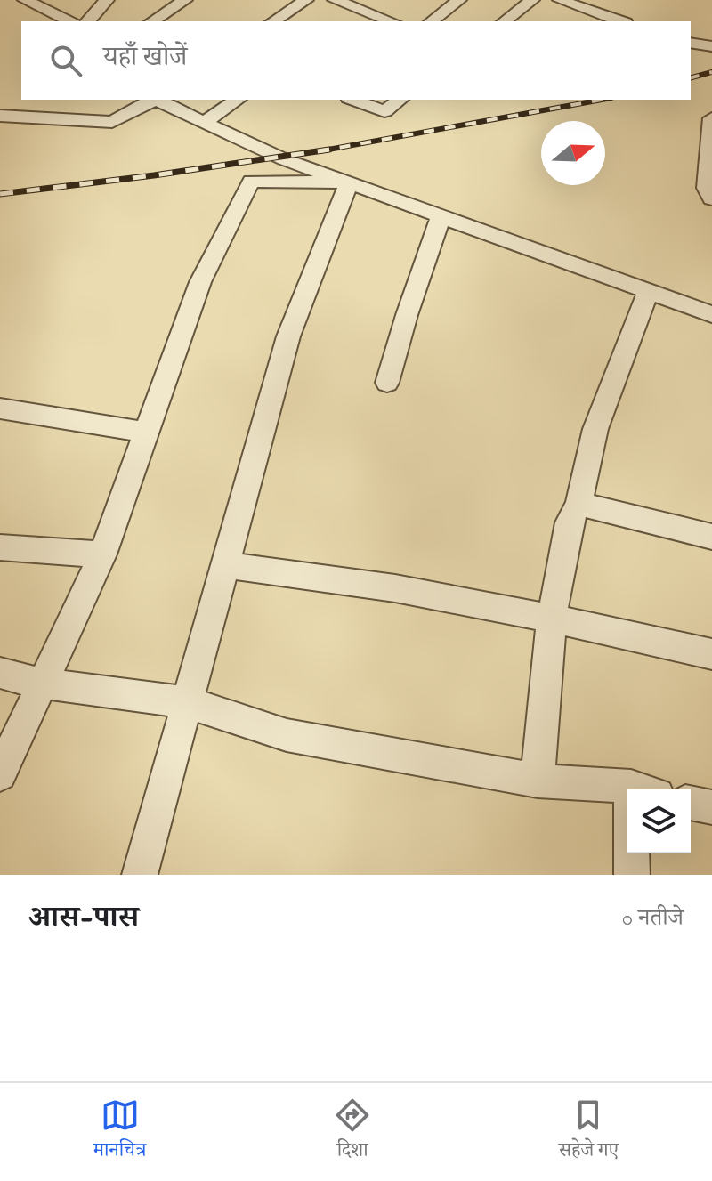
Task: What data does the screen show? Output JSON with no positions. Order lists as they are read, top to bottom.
{
  "north": "right",
  "page": {
    "search": "यहाँ खोजें",
    "heading": ["आस-पास", "0 नतीजे"],
    "nav": ["मानचित्र", "दिशा", "सहेजे गए"]
  }
}
